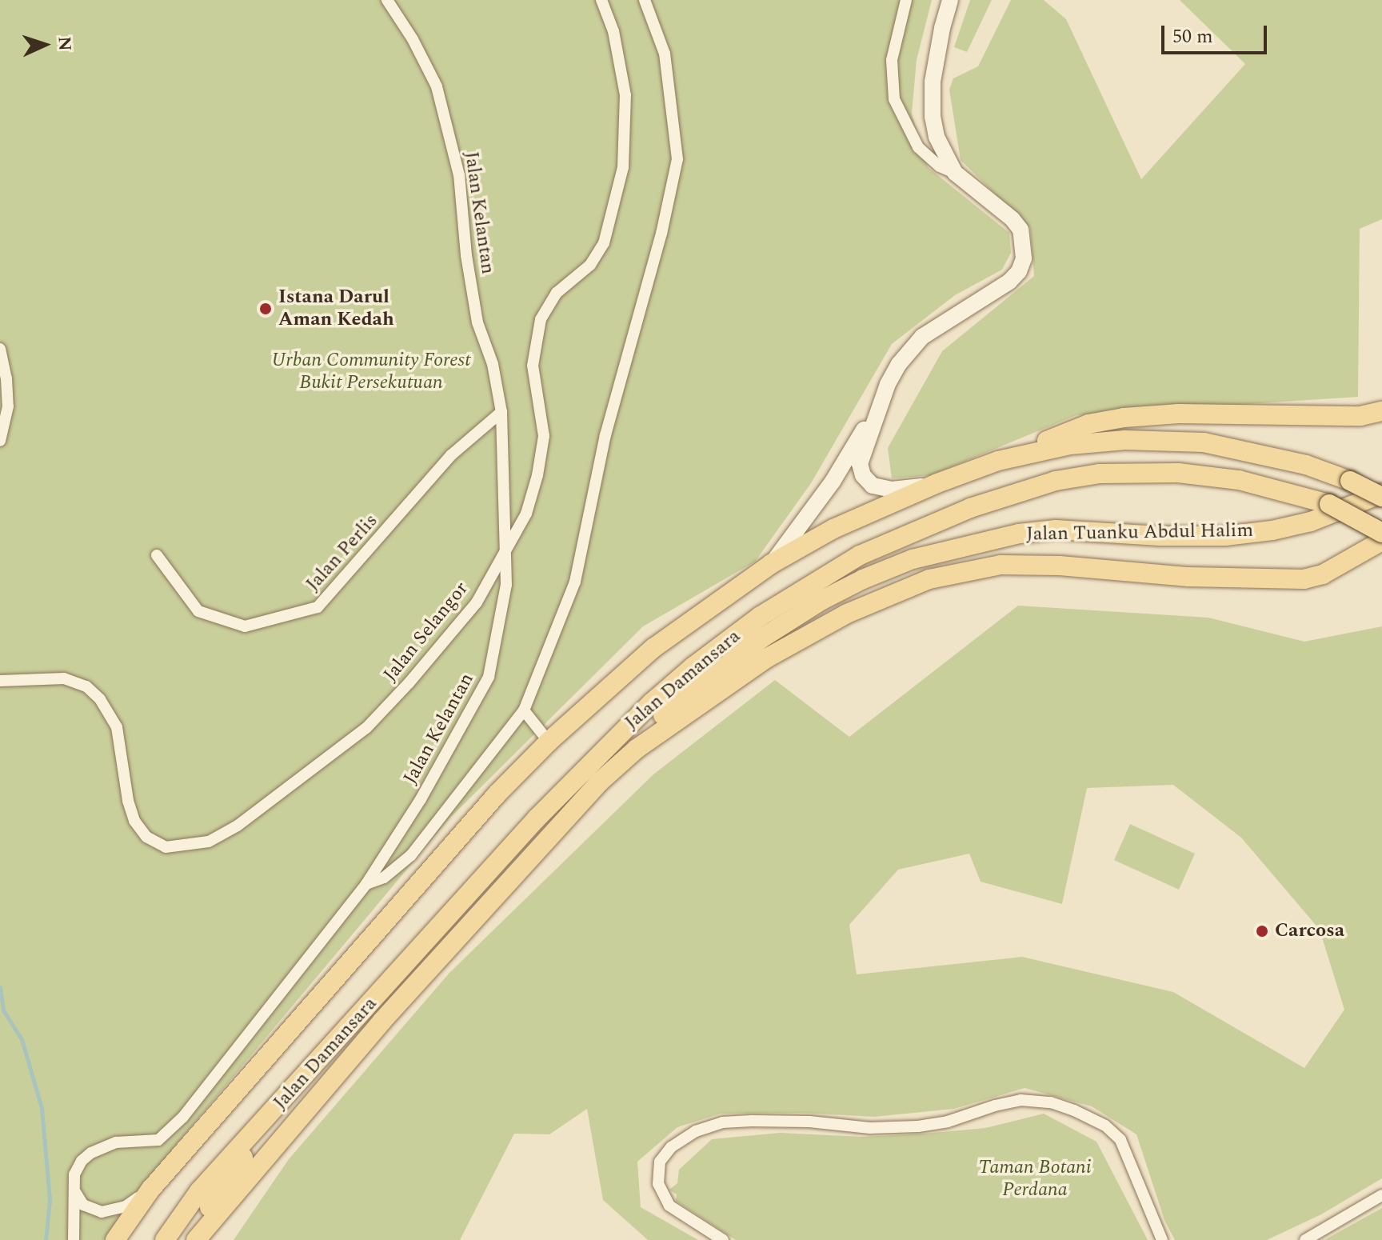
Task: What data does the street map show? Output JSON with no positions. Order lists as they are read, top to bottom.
{
  "streets": {
    "main road": ["Jalan Tuanku Abdul Halim", "Jalan Damansara"],
    "street": ["Jalan Kelantan", "Jalan Perlis", "Jalan Selangor"]
  },
  "crossings": [
    ["Jalan Kelantan", "Jalan Perlis"],
    ["Jalan Kelantan", "Jalan Selangor"],
    ["Jalan Tuanku Abdul Halim", "Jalan Damansara"]
  ],
  "parks": ["Urban Community Forest Bukit Persekutuan", "Taman Botani Perdana"],
  "places": ["Istana Darul Aman Kedah", "Carcosa"],
  "scale_bar": "50 m",
  "north": "right"
}
